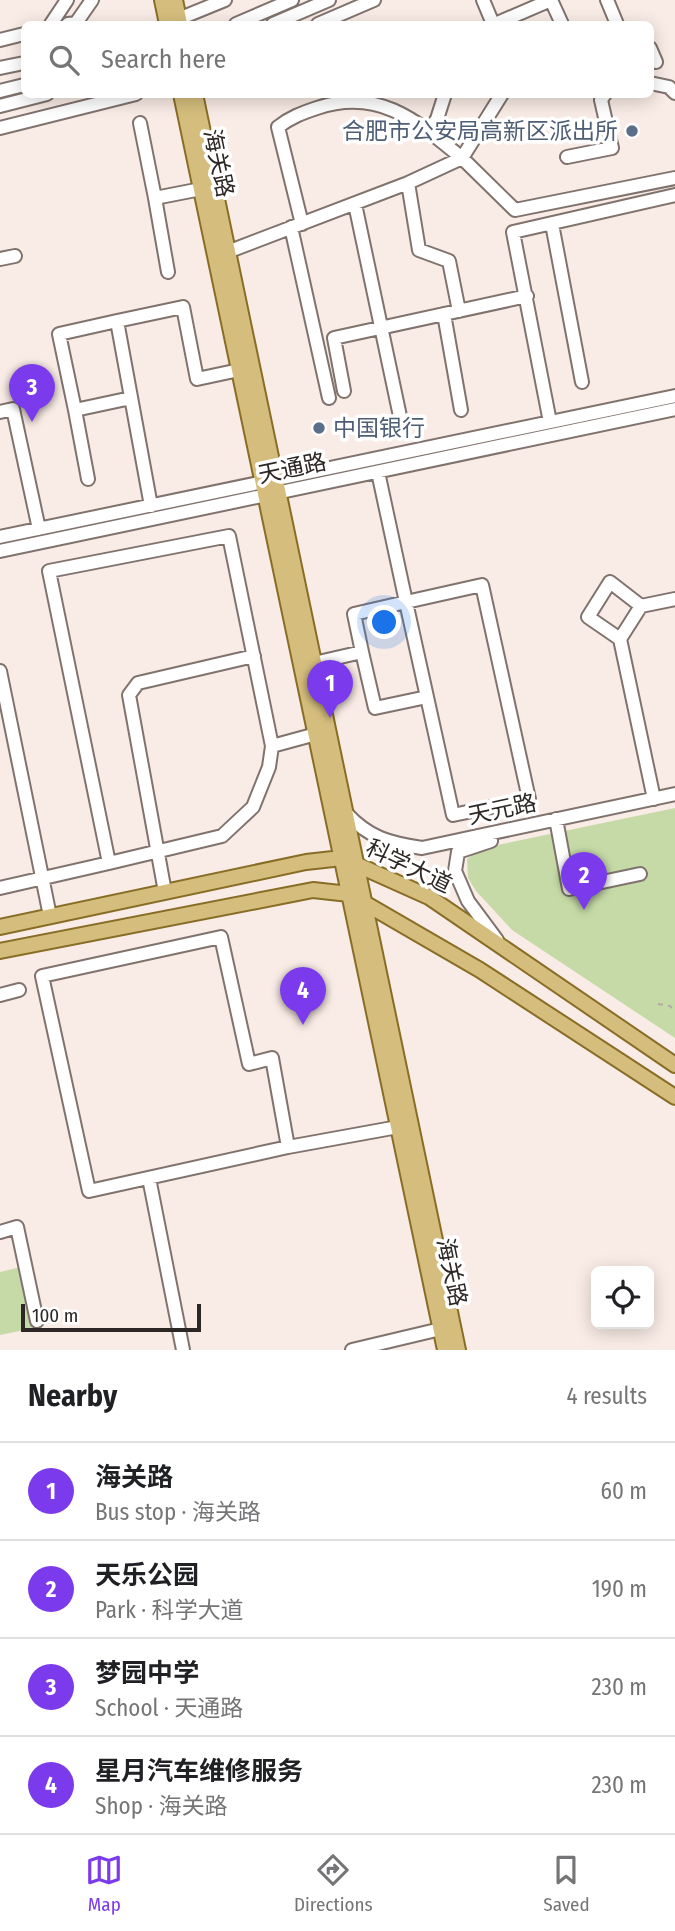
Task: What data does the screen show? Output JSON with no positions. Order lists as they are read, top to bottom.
{
  "streets": {
    "main road": ["海关路", "科学大道"],
    "street": ["天通路", "天元路"]
  },
  "crossings": [
    ["海关路", "天通路"],
    ["海关路", "天元路"],
    ["海关路", "科学大道"],
    ["天元路", "科学大道"]
  ],
  "places": ["合肥市公安局高新区派出所", "中国银行"],
  "scale_bar": "100 m",
  "page": {
    "search": "Search here",
    "pins": [
      "3",
      "1",
      "2",
      "4"
    ],
    "scale": "100 m",
    "heading": ["Nearby", "4 results"],
    "list": [
      {
        "mark": "1",
        "name": "海关路",
        "note": "Bus stop · 海关路",
        "value": "60 m"
      },
      {
        "mark": "2",
        "name": "天乐公园",
        "note": "Park · 科学大道",
        "value": "190 m"
      },
      {
        "mark": "3",
        "name": "梦园中学",
        "note": "School · 天通路",
        "value": "230 m"
      },
      {
        "mark": "4",
        "name": "星月汽车维修服务",
        "note": "Shop · 海关路",
        "value": "230 m"
      }
    ],
    "nav": ["Map", "Directions", "Saved"]
  }
}
